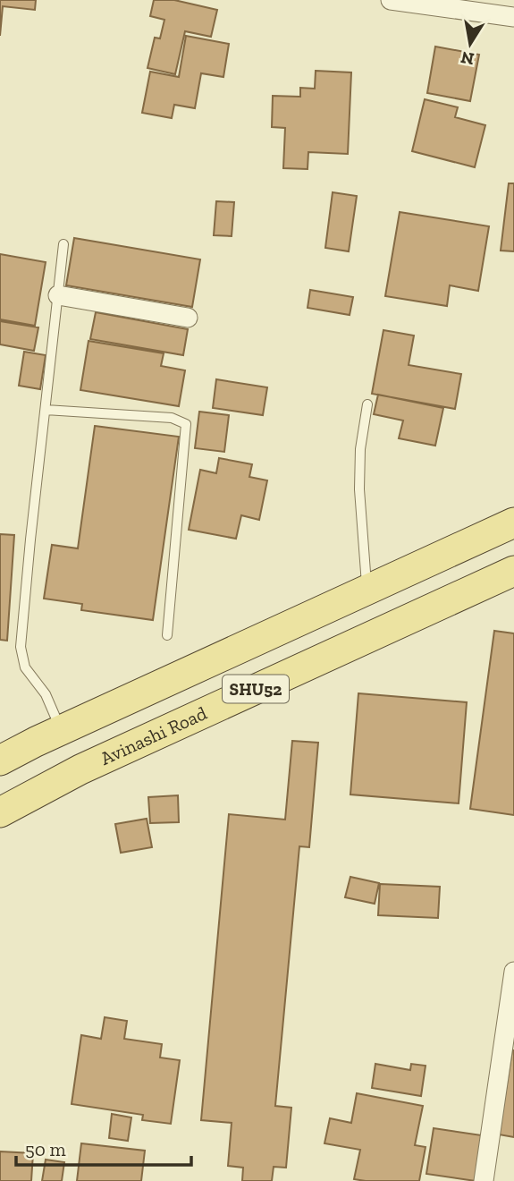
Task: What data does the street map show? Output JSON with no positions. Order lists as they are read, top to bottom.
{
  "streets": {
    "main road": ["SHU52", "Avinashi Road"]
  },
  "scale_bar": "50 m",
  "north": "bottom"
}
